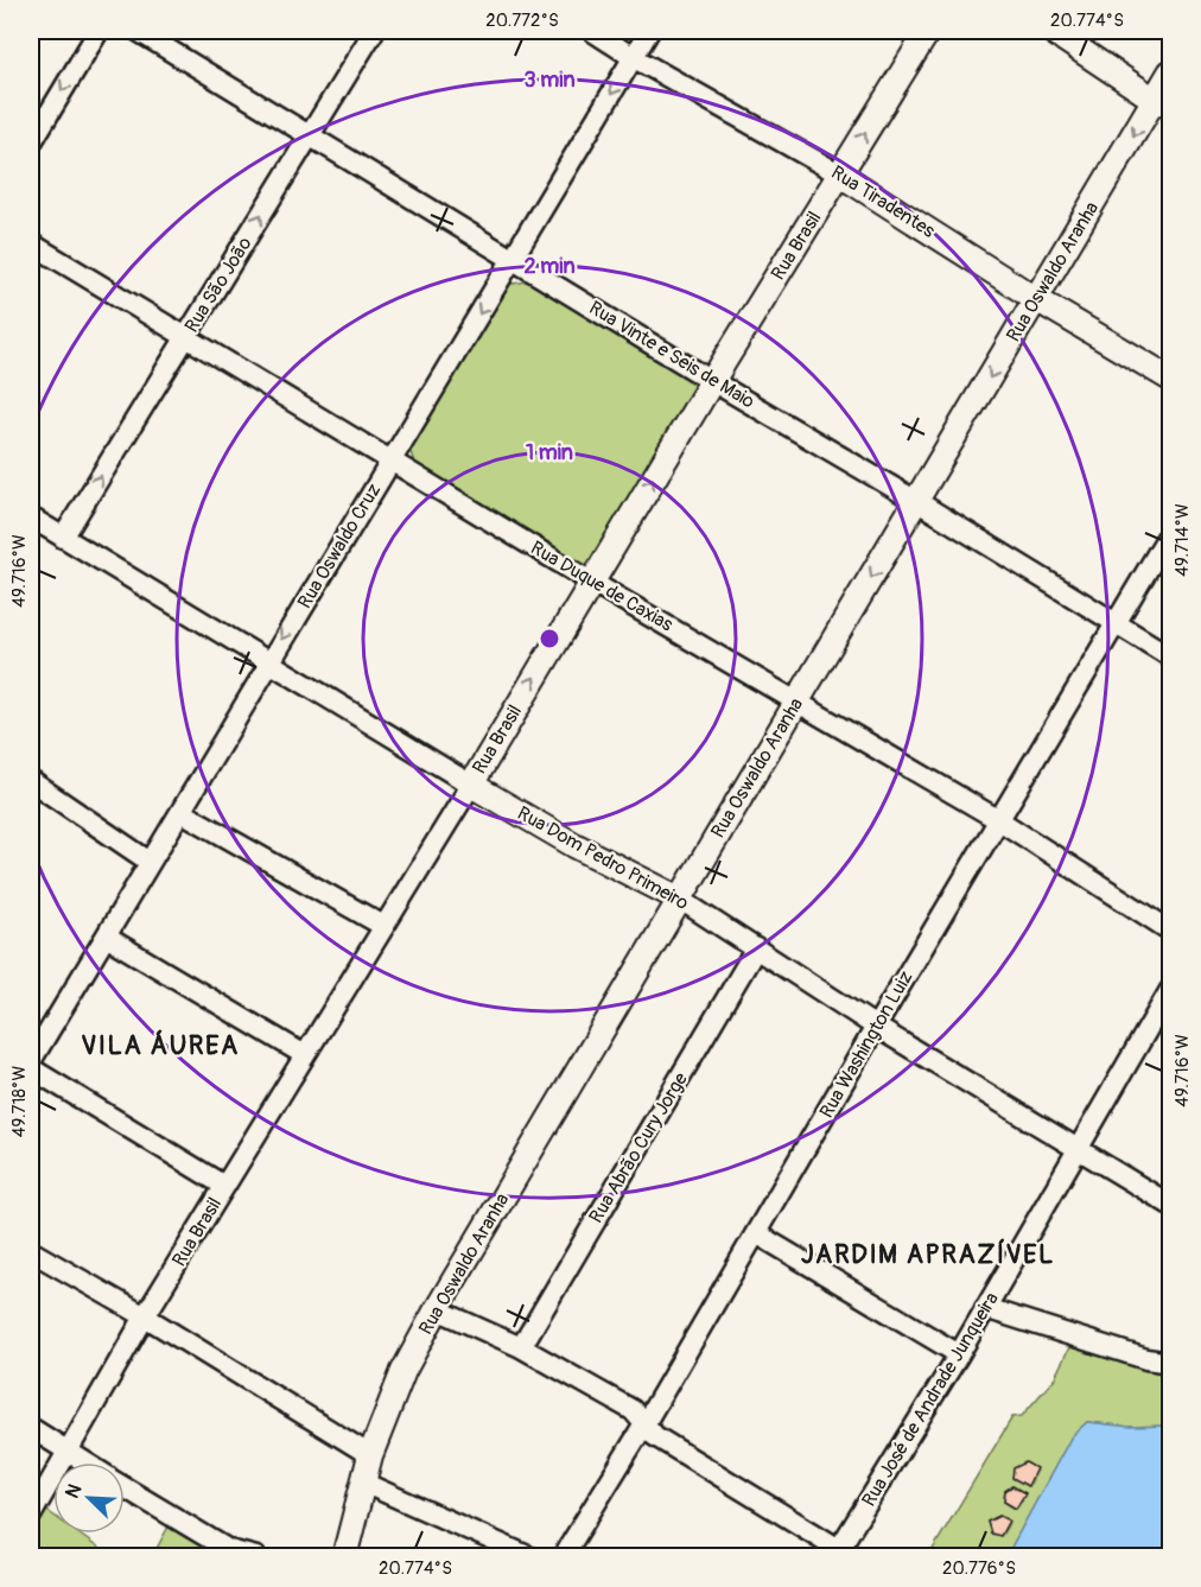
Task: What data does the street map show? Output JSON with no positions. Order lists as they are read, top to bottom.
{
  "streets": {
    "street": [
      "Rua Tiradentes",
      "Rua Brasil",
      "Rua Oswaldo Aranha",
      "Rua São João",
      "Rua Vinte e Seis de Maio",
      "Rua Oswaldo Cruz",
      "Rua Duque de Caxias",
      "Rua Dom Pedro Primeiro",
      "Rua Washington Luiz",
      "Rua Abrão Cury Jorge",
      "Rua José de Andrade Junqueira"
    ]
  },
  "crossings": [
    ["Rua Tiradentes", "Rua Brasil"],
    ["Rua Tiradentes", "Rua Oswaldo Aranha"],
    ["Rua Tiradentes", "Rua Oswaldo Cruz"],
    ["Rua Brasil", "Rua Vinte e Seis de Maio"],
    ["Rua Brasil", "Rua Duque de Caxias"],
    ["Rua Brasil", "Rua Dom Pedro Primeiro"],
    ["Rua Oswaldo Aranha", "Rua Vinte e Seis de Maio"],
    ["Rua Oswaldo Aranha", "Rua Duque de Caxias"],
    ["Rua Oswaldo Aranha", "Rua Dom Pedro Primeiro"],
    ["Rua São João", "Rua Vinte e Seis de Maio"],
    ["Rua São João", "Rua Duque de Caxias"],
    ["Rua São João", "Rua Dom Pedro Primeiro"],
    ["Rua Vinte e Seis de Maio", "Rua Oswaldo Cruz"],
    ["Rua Vinte e Seis de Maio", "Rua Washington Luiz"],
    ["Rua Oswaldo Cruz", "Rua Duque de Caxias"],
    ["Rua Oswaldo Cruz", "Rua Dom Pedro Primeiro"],
    ["Rua Duque de Caxias", "Rua Washington Luiz"],
    ["Rua Dom Pedro Primeiro", "Rua Washington Luiz"],
    ["Rua Dom Pedro Primeiro", "Rua Abrão Cury Jorge"],
    ["Rua Dom Pedro Primeiro", "Rua José de Andrade Junqueira"]
  ],
  "one_way": [
    "Rua Brasil",
    "Rua Oswaldo Aranha",
    "Rua São João",
    "Rua Oswaldo Cruz"
  ],
  "districts": ["VILA ÁUREA", "JARDIM APRAZÍVEL"],
  "north": "top left",
  "coordinates": [
    "20.772°S",
    "20.774°S",
    "49.714°W",
    "49.716°W",
    "49.718°W",
    "20.776°S"
  ],
  "rings": ["3 min", "2 min", "1 min"]
}
